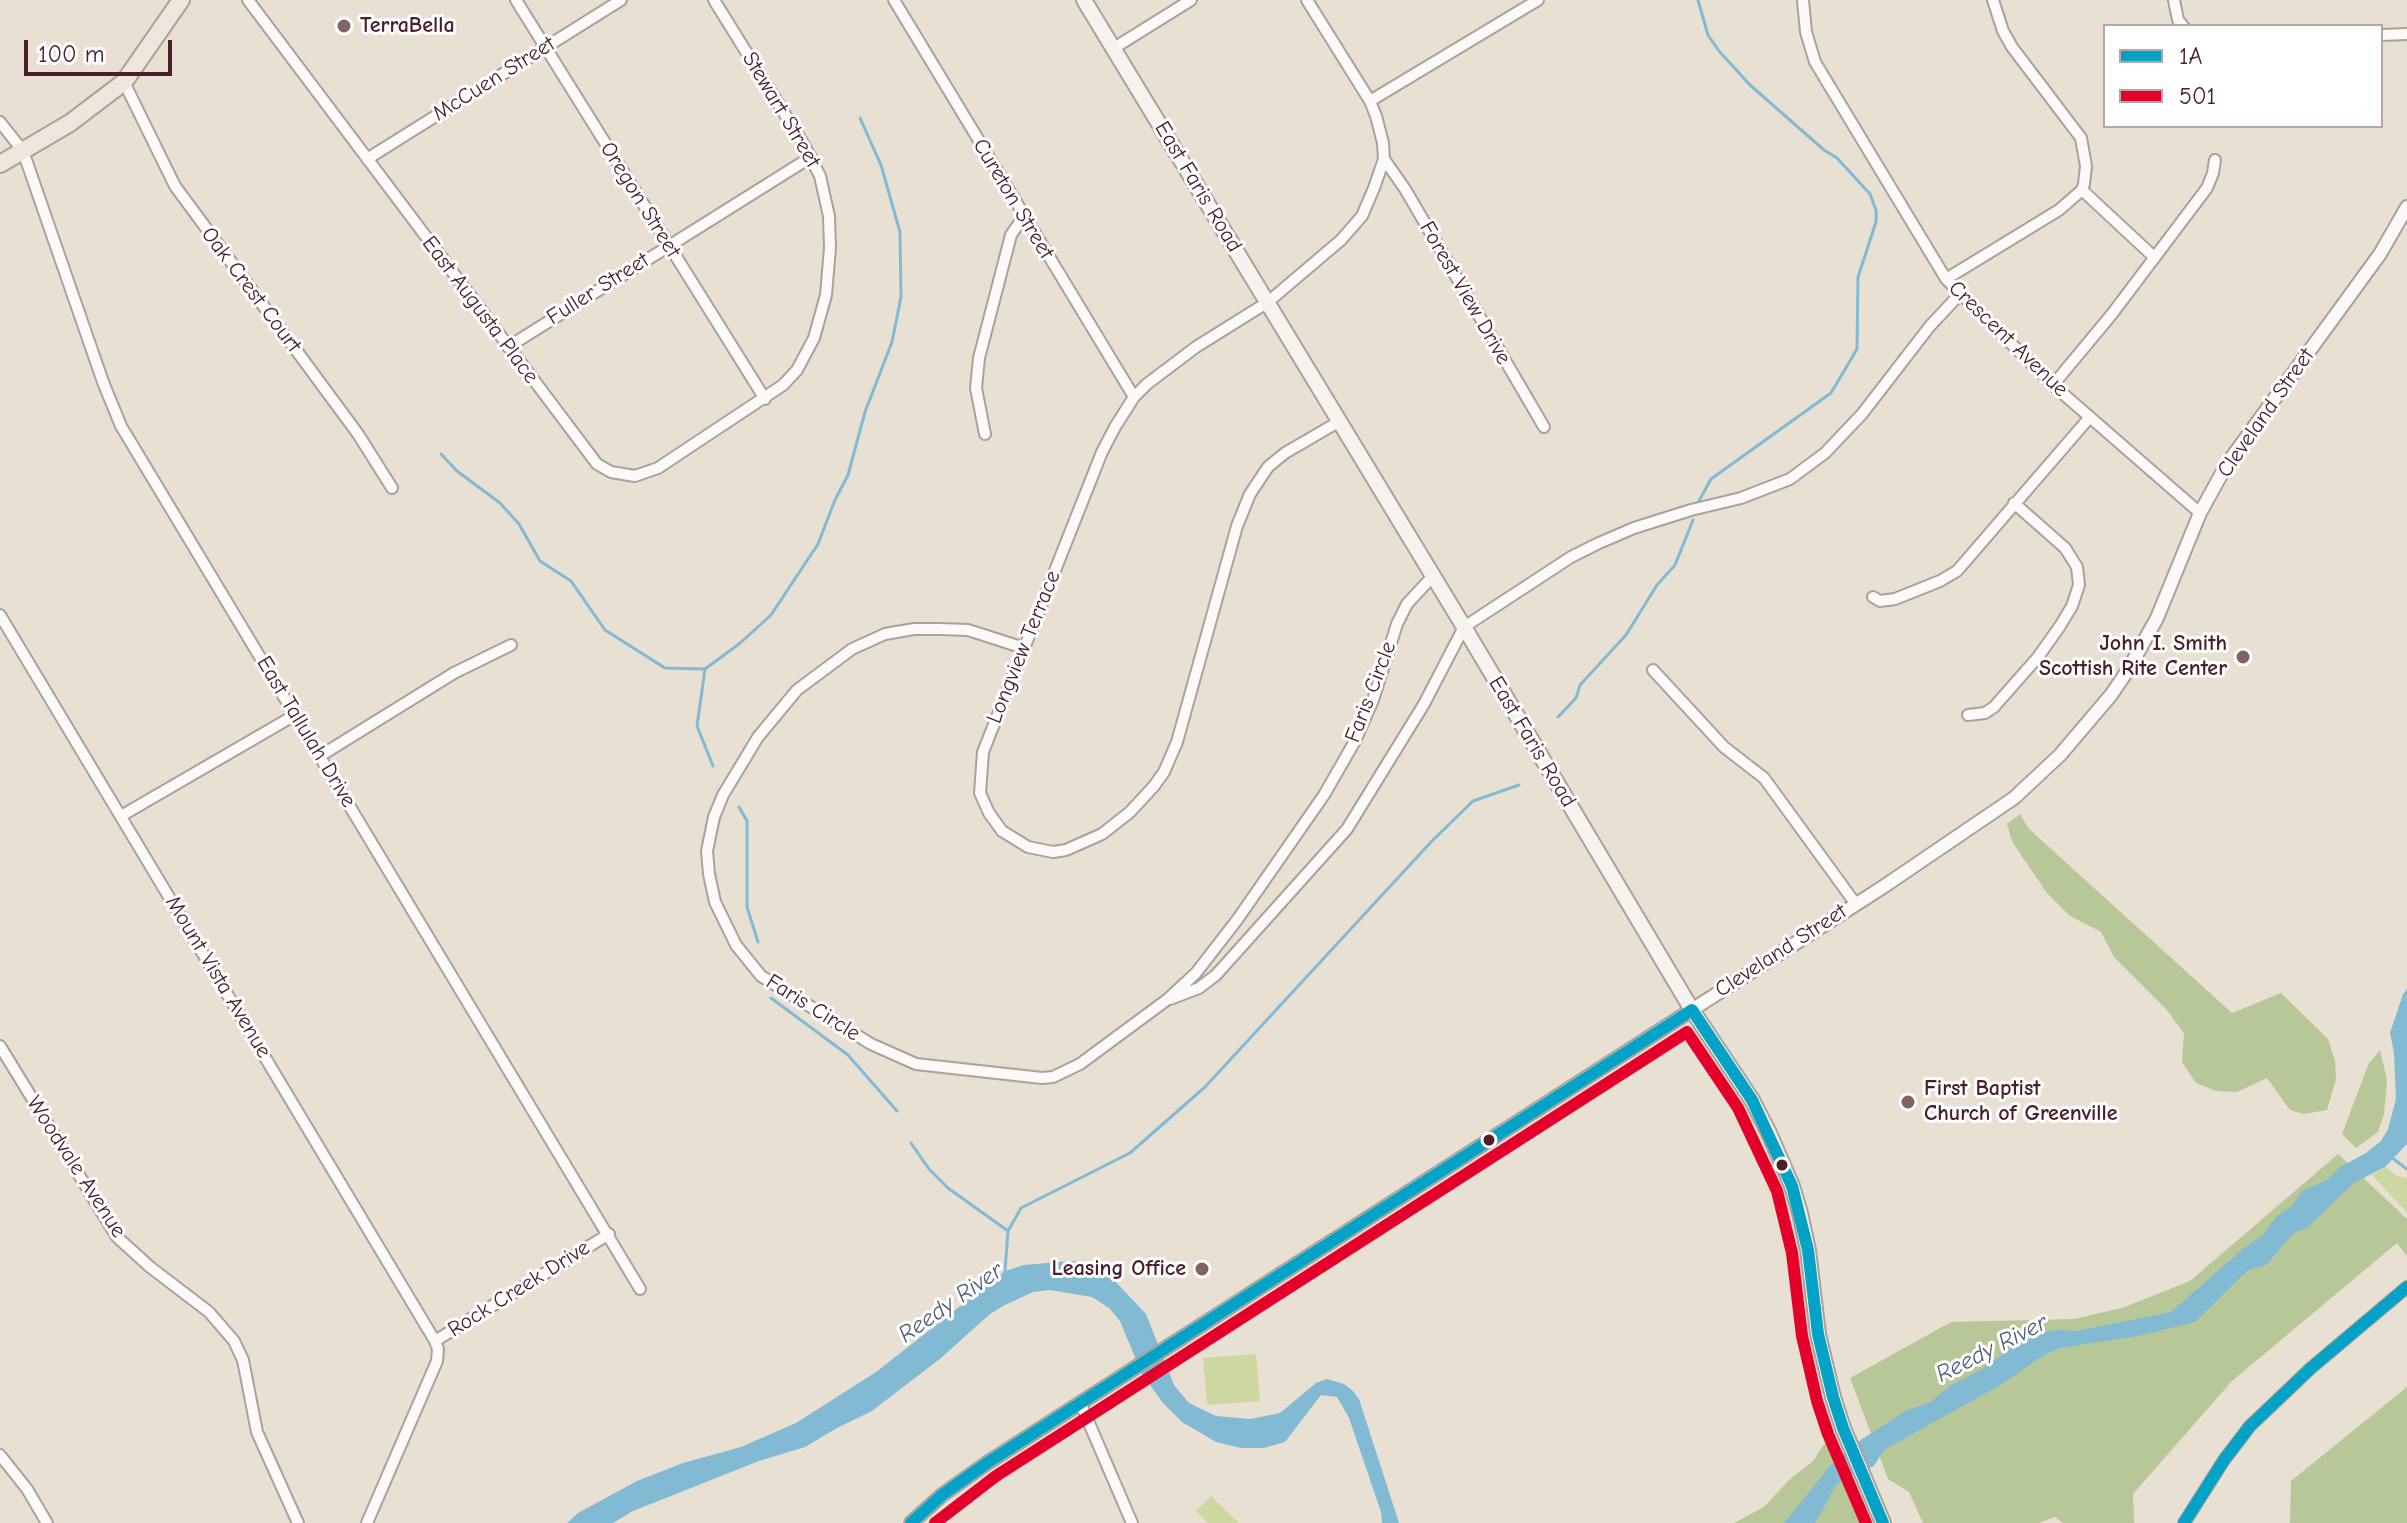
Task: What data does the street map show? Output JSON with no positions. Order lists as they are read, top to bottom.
{
  "streets": {
    "main road": ["East Faris Road"],
    "street": [
      "McCuen Street",
      "Stewart Street",
      "Cureton Street",
      "Oregon Street",
      "Fuller Street",
      "Oak Crest Court",
      "Forest View Drive",
      "East Augusta Place",
      "Crescent Avenue",
      "Cleveland Street",
      "Longview Terrace",
      "Faris Circle",
      "East Tallulah Drive",
      "Mount Vista Avenue",
      "Woodvale Avenue",
      "Rock Creek Drive"
    ]
  },
  "crossings": [
    ["McCuen Street", "Oregon Street"],
    ["McCuen Street", "East Augusta Place"],
    ["Stewart Street", "Oregon Street"],
    ["Stewart Street", "Fuller Street"],
    ["Stewart Street", "East Augusta Place"],
    ["East Faris Road", "Cleveland Street"],
    ["East Faris Road", "Longview Terrace"],
    ["East Faris Road", "Faris Circle"],
    ["Cureton Street", "Longview Terrace"],
    ["Oregon Street", "Fuller Street"],
    ["Oregon Street", "East Augusta Place"],
    ["Fuller Street", "East Augusta Place"],
    ["Forest View Drive", "Longview Terrace"],
    ["Crescent Avenue", "Cleveland Street"],
    ["Longview Terrace", "Faris Circle"],
    ["East Tallulah Drive", "Rock Creek Drive"],
    ["Mount Vista Avenue", "Rock Creek Drive"]
  ],
  "water": ["Reedy River"],
  "places": [
    "TerraBella",
    "John I. Smith Scottish Rite Center",
    "First Baptist Church of Greenville",
    "Leasing Office"
  ],
  "lines": ["transit line 1A", "transit line 501"],
  "legend": ["1A", "501"],
  "scale_bar": "100 m"
}
